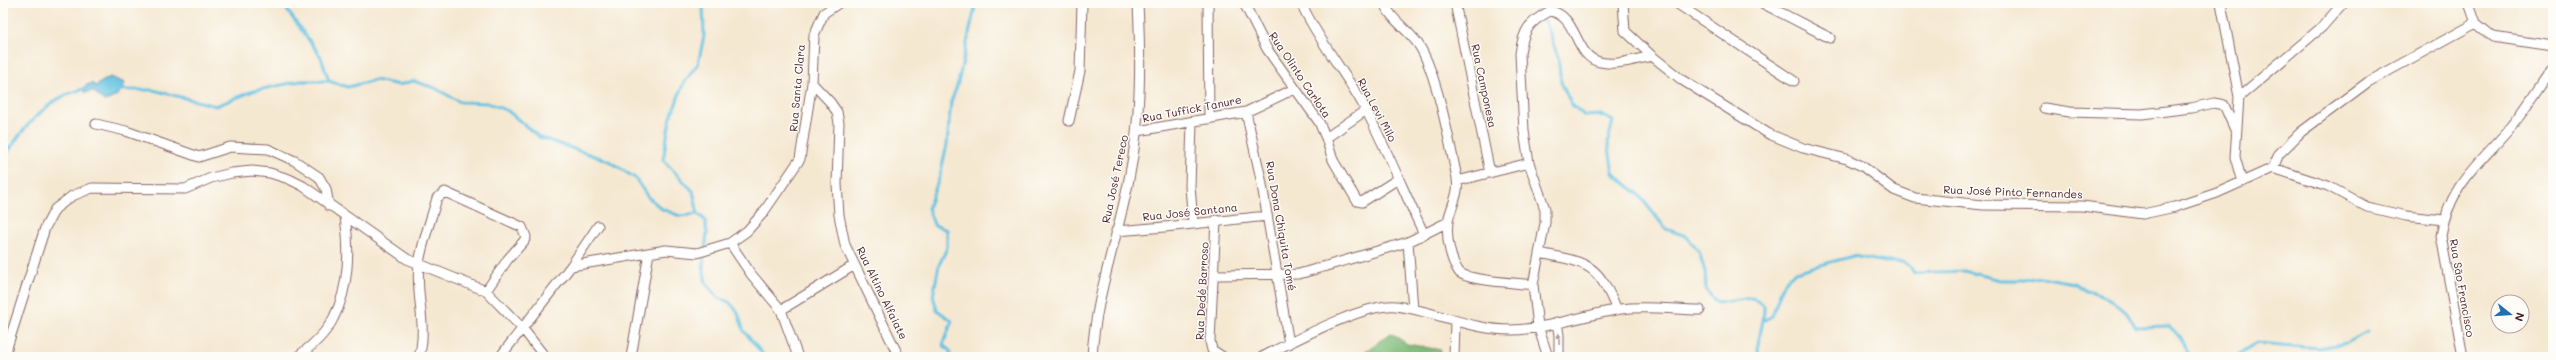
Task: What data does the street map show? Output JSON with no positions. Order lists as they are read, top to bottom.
{
  "streets": {
    "street": [
      "Rua Olinto Carlota",
      "Rua Camponesa",
      "Rua Santa Clara",
      "Rua Tuffick Tanure",
      "Rua Levi Milo",
      "Rua José Tereco",
      "Rua José Pinto Fernandes",
      "Rua José Santana",
      "Rua Dona Chiquita Tomé",
      "Rua São Francisco",
      "Rua Dedé Barroso",
      "Rua Altino Alfaiate"
    ]
  },
  "crossings": [
    ["Rua Olinto Carlota", "Rua Tuffick Tanure"],
    ["Rua Olinto Carlota", "Rua Levi Milo"],
    ["Rua Santa Clara", "Rua Altino Alfaiate"],
    ["Rua Tuffick Tanure", "Rua José Tereco"],
    ["Rua Tuffick Tanure", "Rua Dona Chiquita Tomé"],
    ["Rua José Tereco", "Rua José Santana"],
    ["Rua José Santana", "Rua Dona Chiquita Tomé"],
    ["Rua José Santana", "Rua Dedé Barroso"]
  ],
  "north": "right"
}
